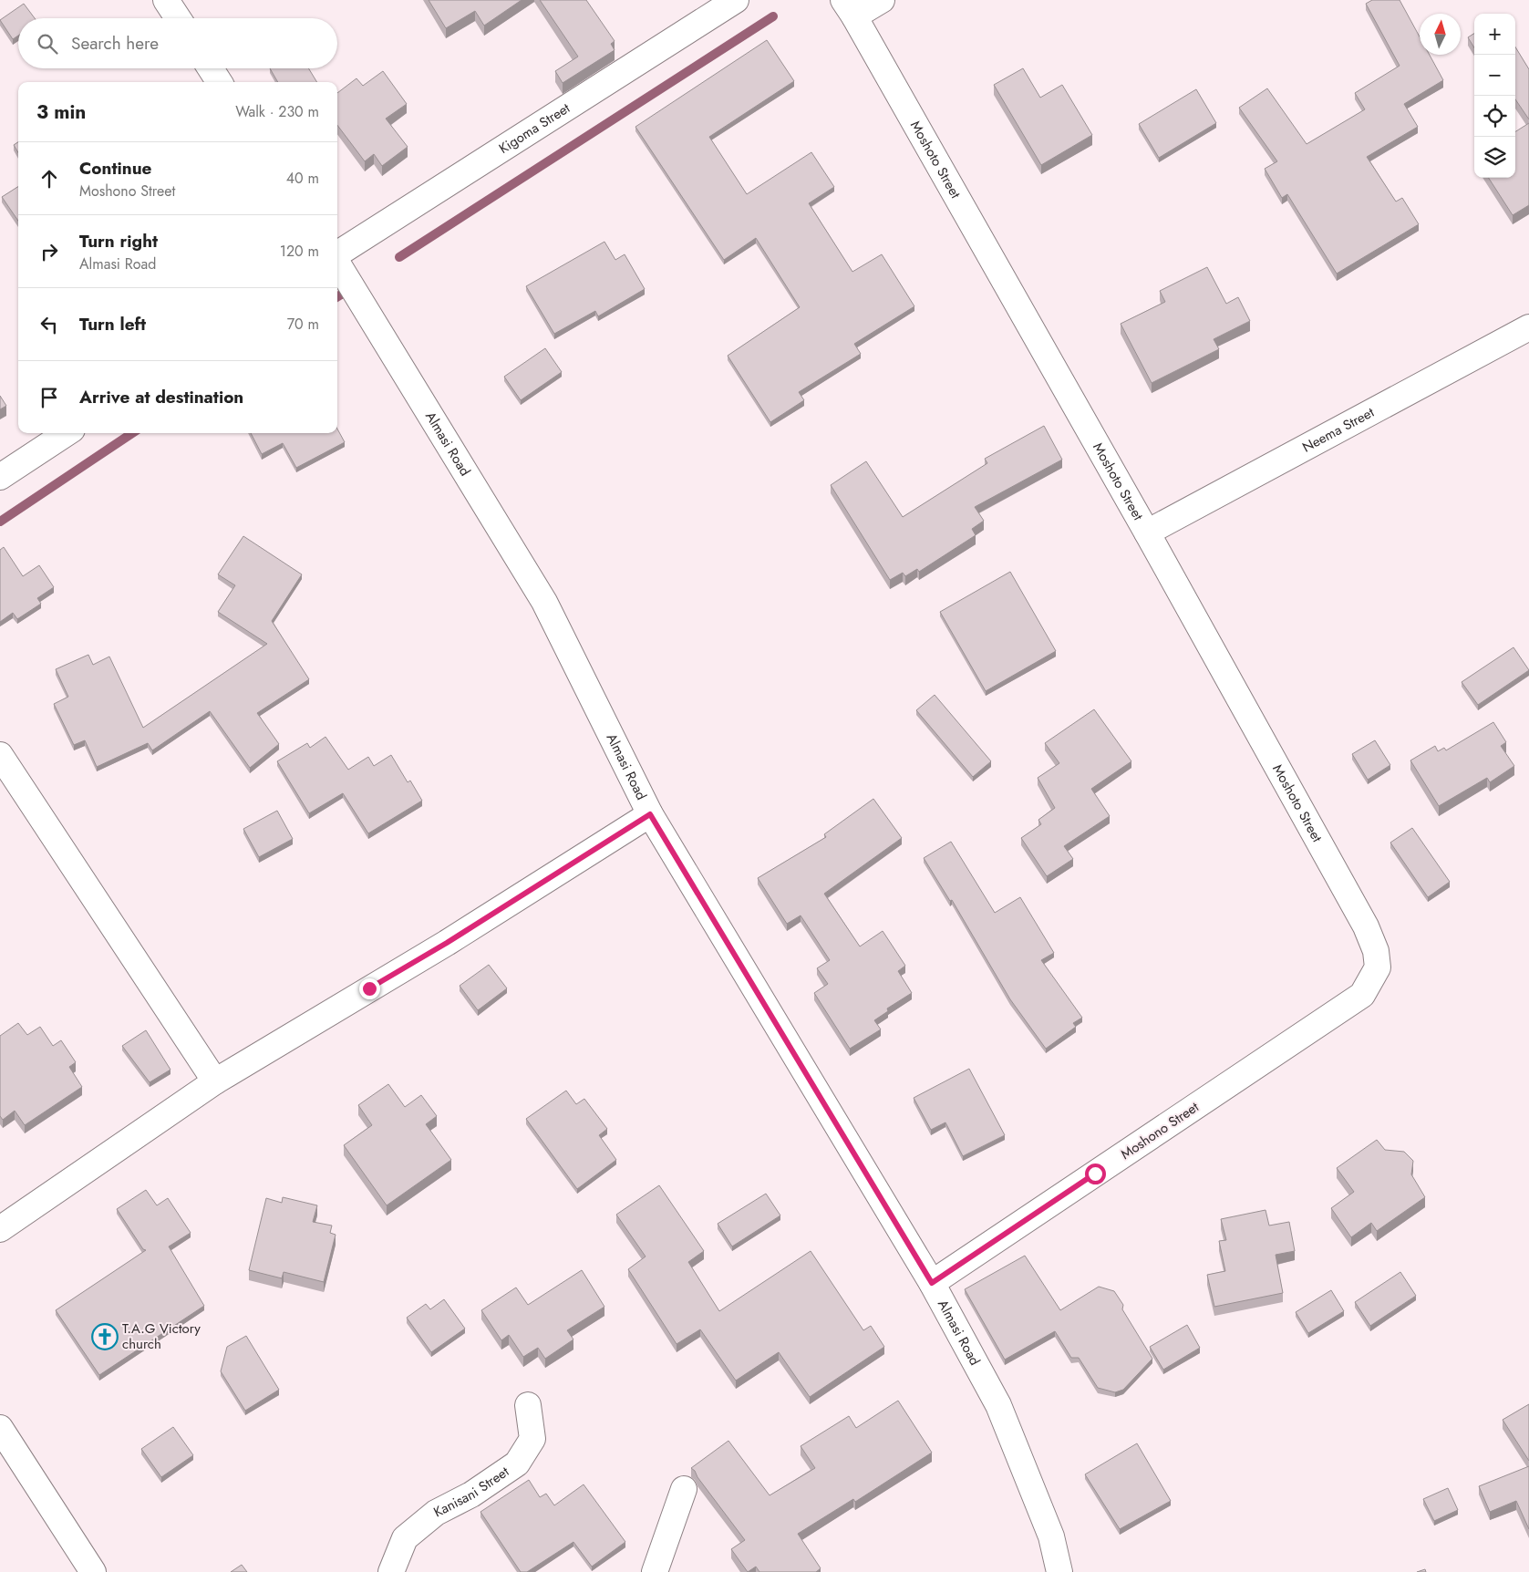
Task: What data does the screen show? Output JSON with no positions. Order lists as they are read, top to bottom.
{
  "streets": {
    "street": [
      "Kigoma Street",
      "Moshoto Street",
      "Neema Street",
      "Almasi Road",
      "Moshono Street",
      "Kanisani Street"
    ]
  },
  "crossings": [
    ["Moshoto Street", "Neema Street"],
    ["Moshoto Street", "Moshono Street"],
    ["Almasi Road", "Moshono Street"]
  ],
  "places": {
    "church": ["T.A.G Victory church"]
  },
  "north": "top",
  "page": {
    "map_buttons": ["+", "−"],
    "search": "Search here",
    "heading": ["3 min", "Walk · 230 m"],
    "list": [
      ["Continue", "Moshono Street", "40 m"],
      ["Turn right", "Almasi Road", "120 m"],
      ["Turn left", "70 m"],
      "Arrive at destination"
    ]
  }
}
